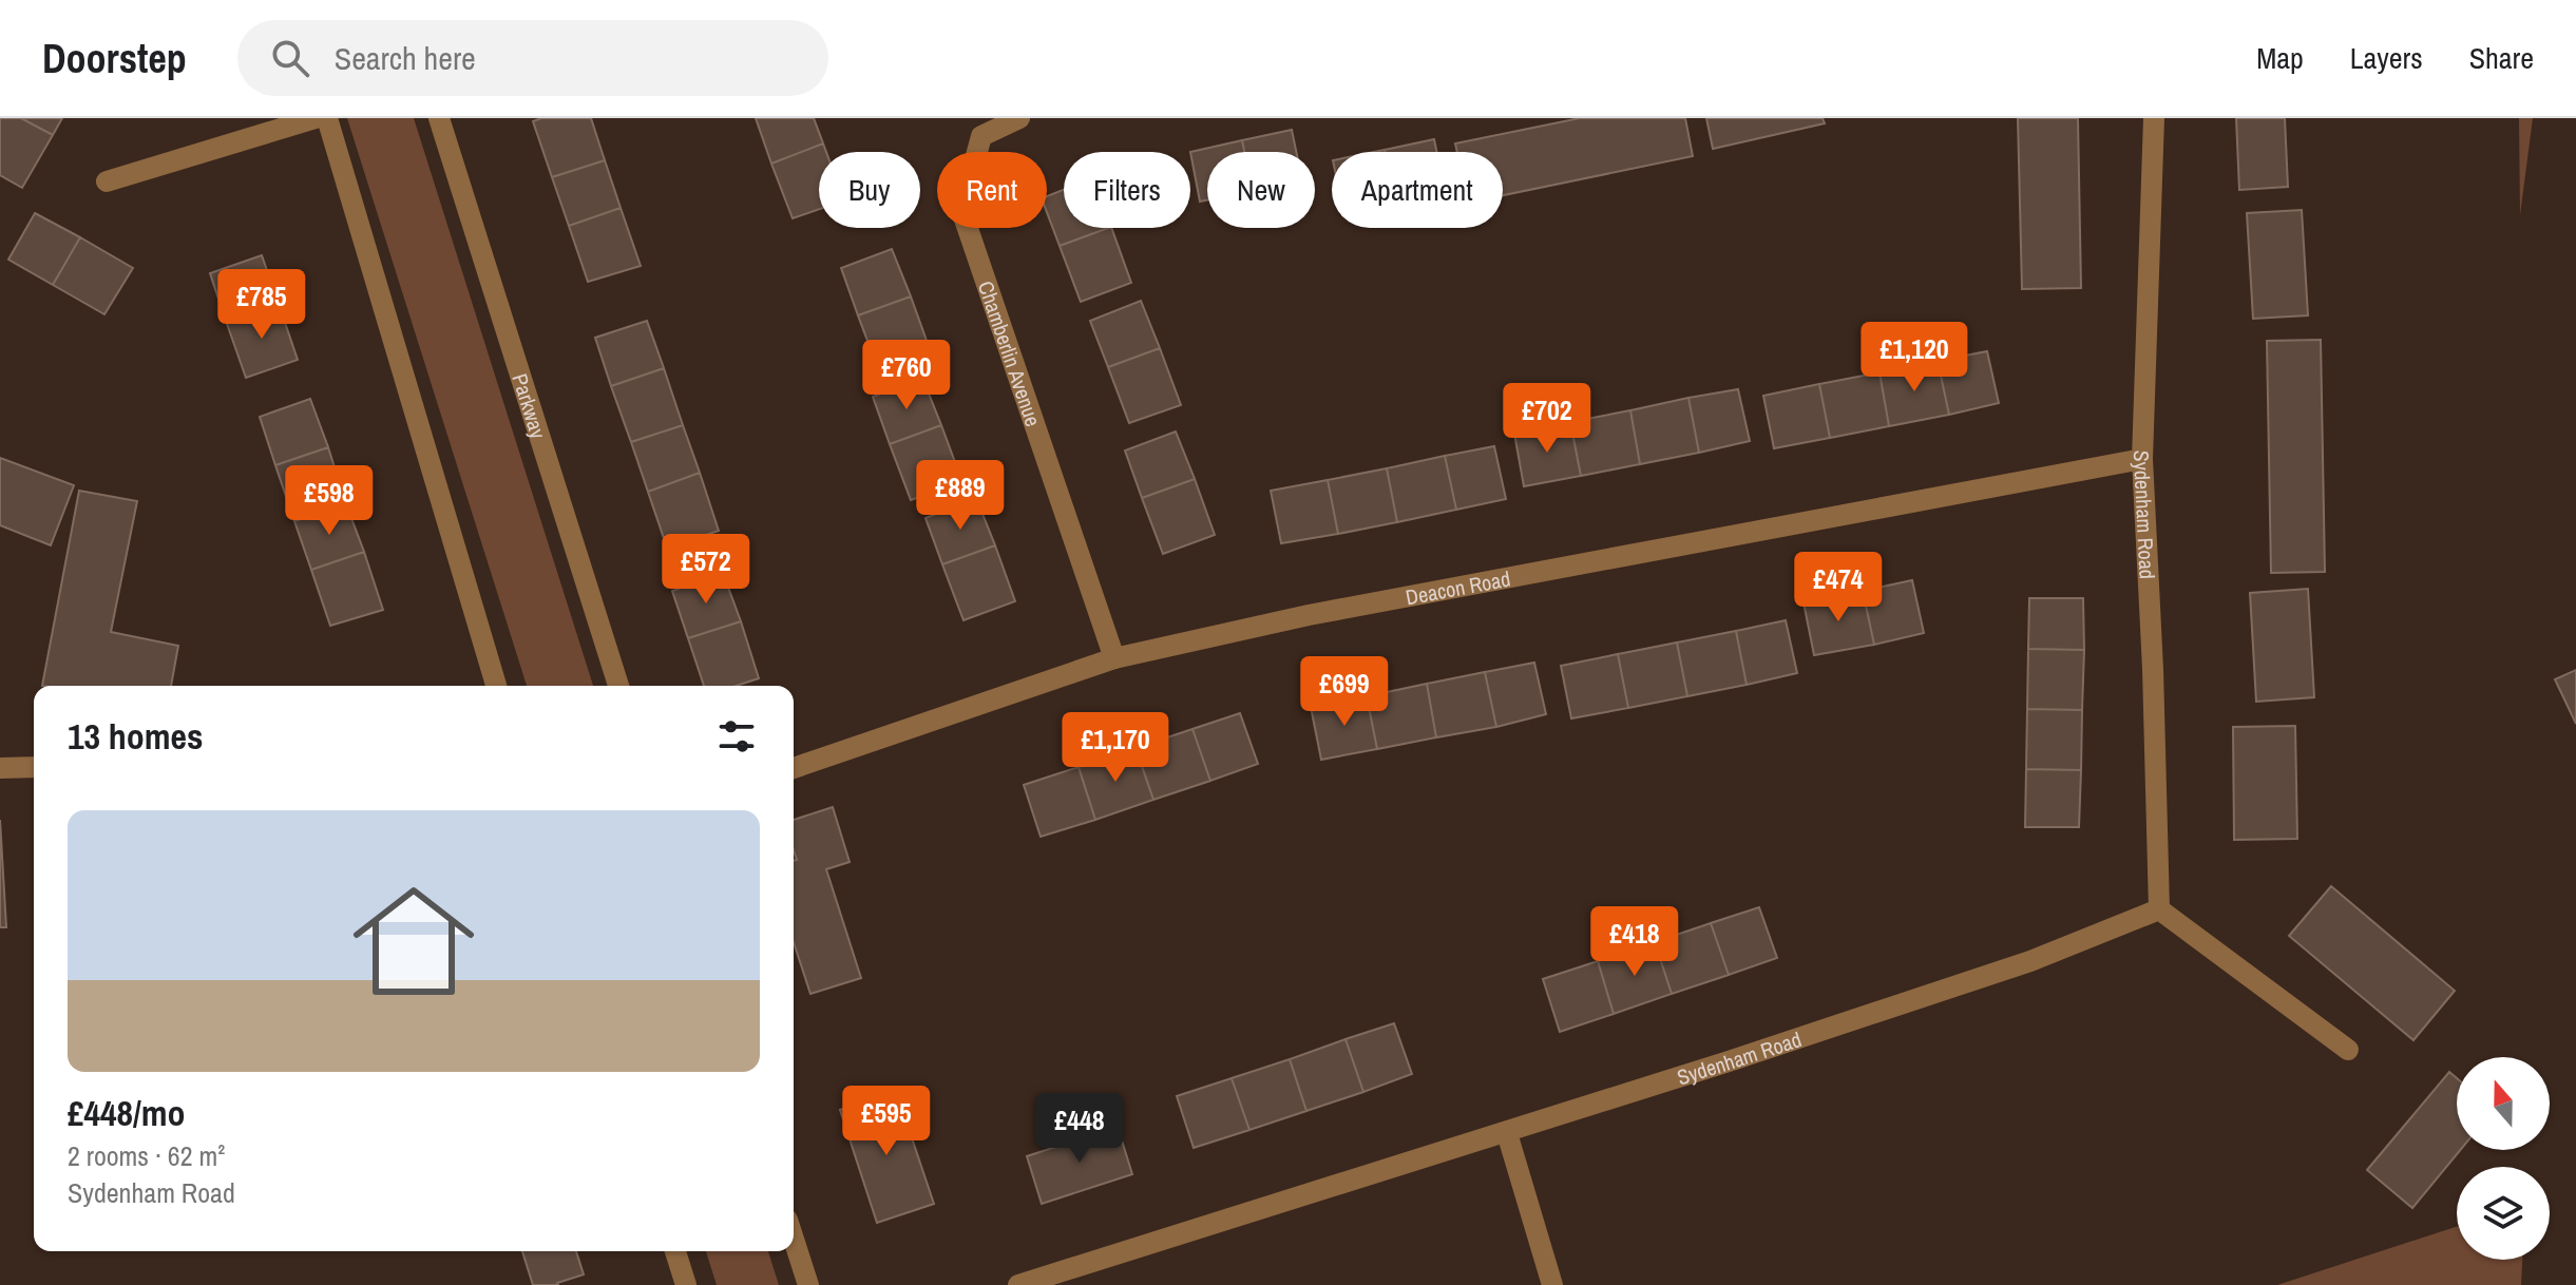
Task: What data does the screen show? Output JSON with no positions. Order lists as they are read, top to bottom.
{
  "streets": {
    "street": [
      "Chamberlin Avenue",
      "Parkway",
      "Sydenham Road",
      "Deacon Road"
    ]
  },
  "crossings": [
    ["Chamberlin Avenue", "Deacon Road"],
    ["Sydenham Road", "Deacon Road"]
  ],
  "north": "top",
  "page": {
    "header": "Doorstep",
    "search": "Search here",
    "nav": ["Map", "Layers", "Share"],
    "chip": [
      "Buy",
      "Rent",
      "Filters",
      "New",
      "Apartment"
    ],
    "price": [
      "£785",
      "£1,120",
      "£760",
      "£702",
      "£889",
      "£598",
      "£572",
      "£474",
      "£699",
      "£1,170",
      "£418",
      "£595",
      "£448"
    ],
    "heading": "13 homes",
    "list": [
      {
        "name": "£448/mo",
        "note": "2 rooms · 62 m² · Sydenham Road"
      }
    ]
  }
}
